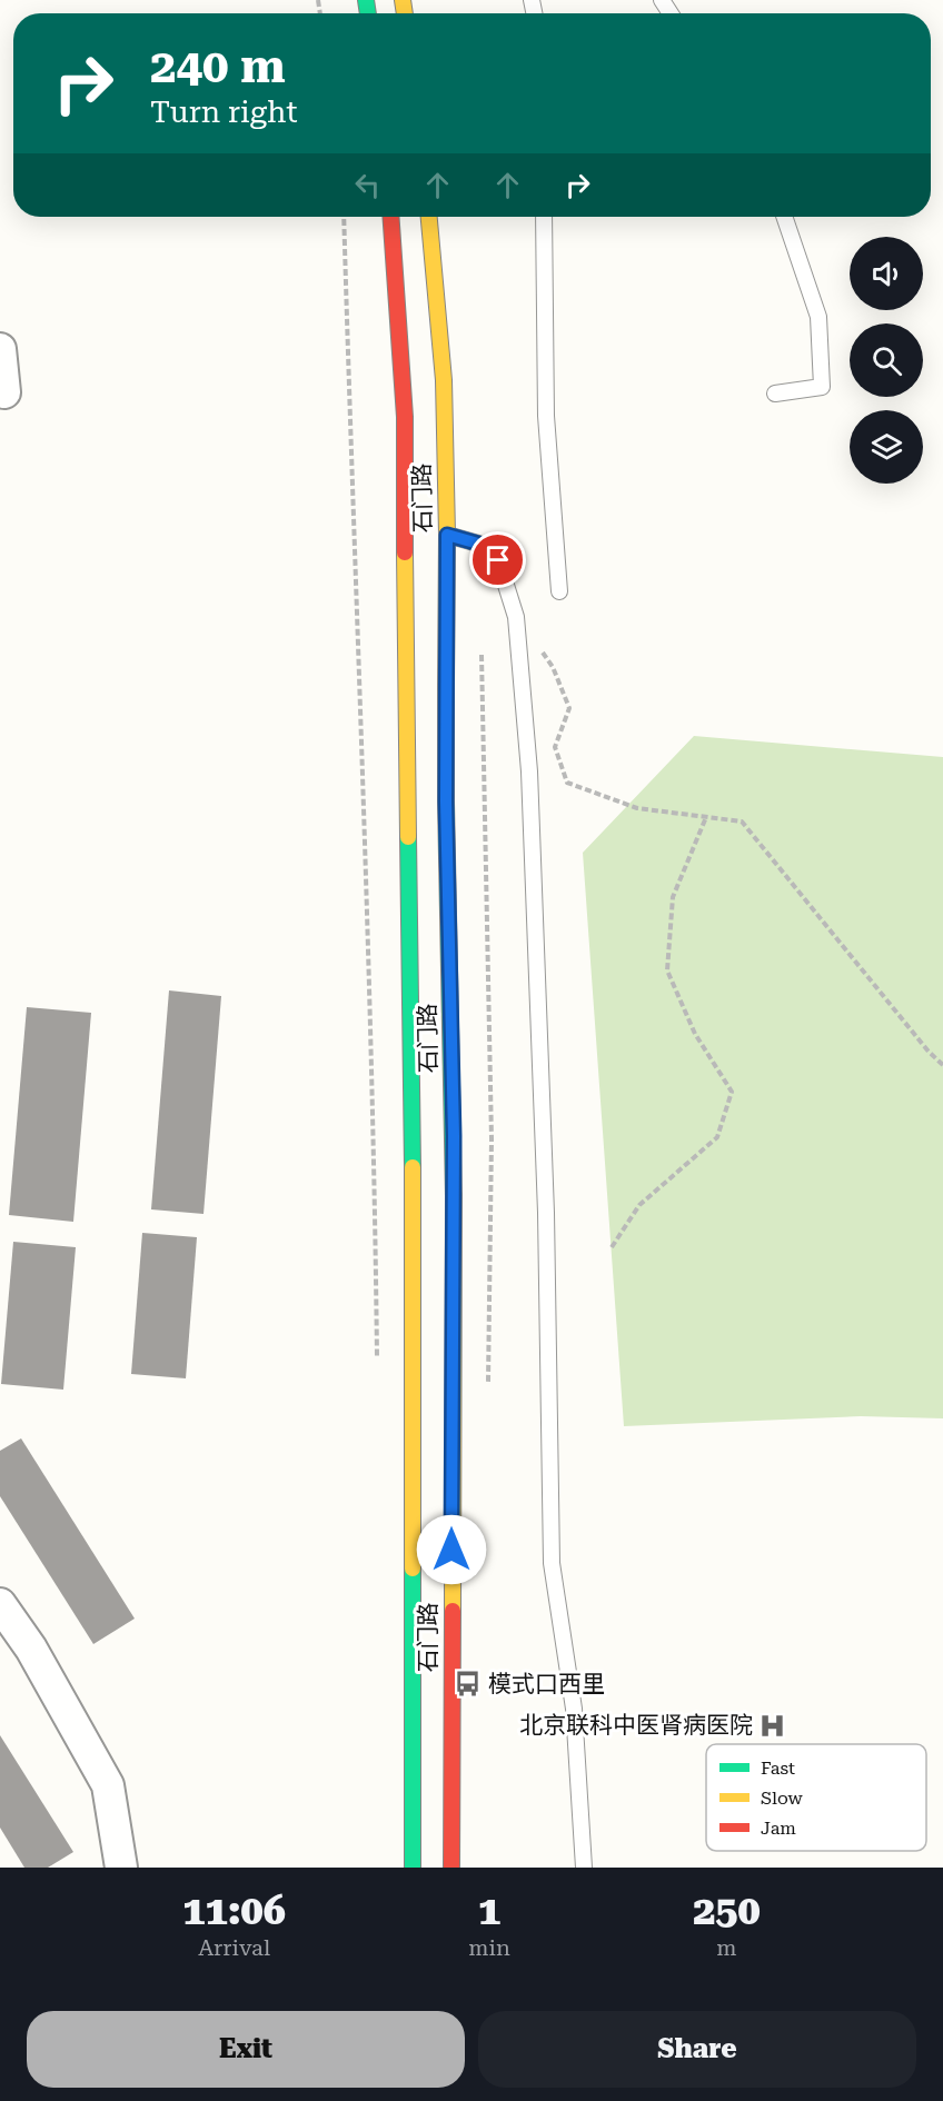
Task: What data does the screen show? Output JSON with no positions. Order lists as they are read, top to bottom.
{
  "streets": {
    "highway": ["石门路"]
  },
  "places": {
    "bus stop": ["模式口西里"],
    "hospital": ["北京联科中医肾病医院"]
  },
  "legend": ["Fast", "Slow", "Jam"],
  "page": {
    "turn": ["240 m", "Turn right"],
    "eta": [
      "11:06",
      "Arrival",
      "1",
      "min",
      "250",
      "m"
    ],
    "buttons": ["Exit", "Share"]
  }
}
